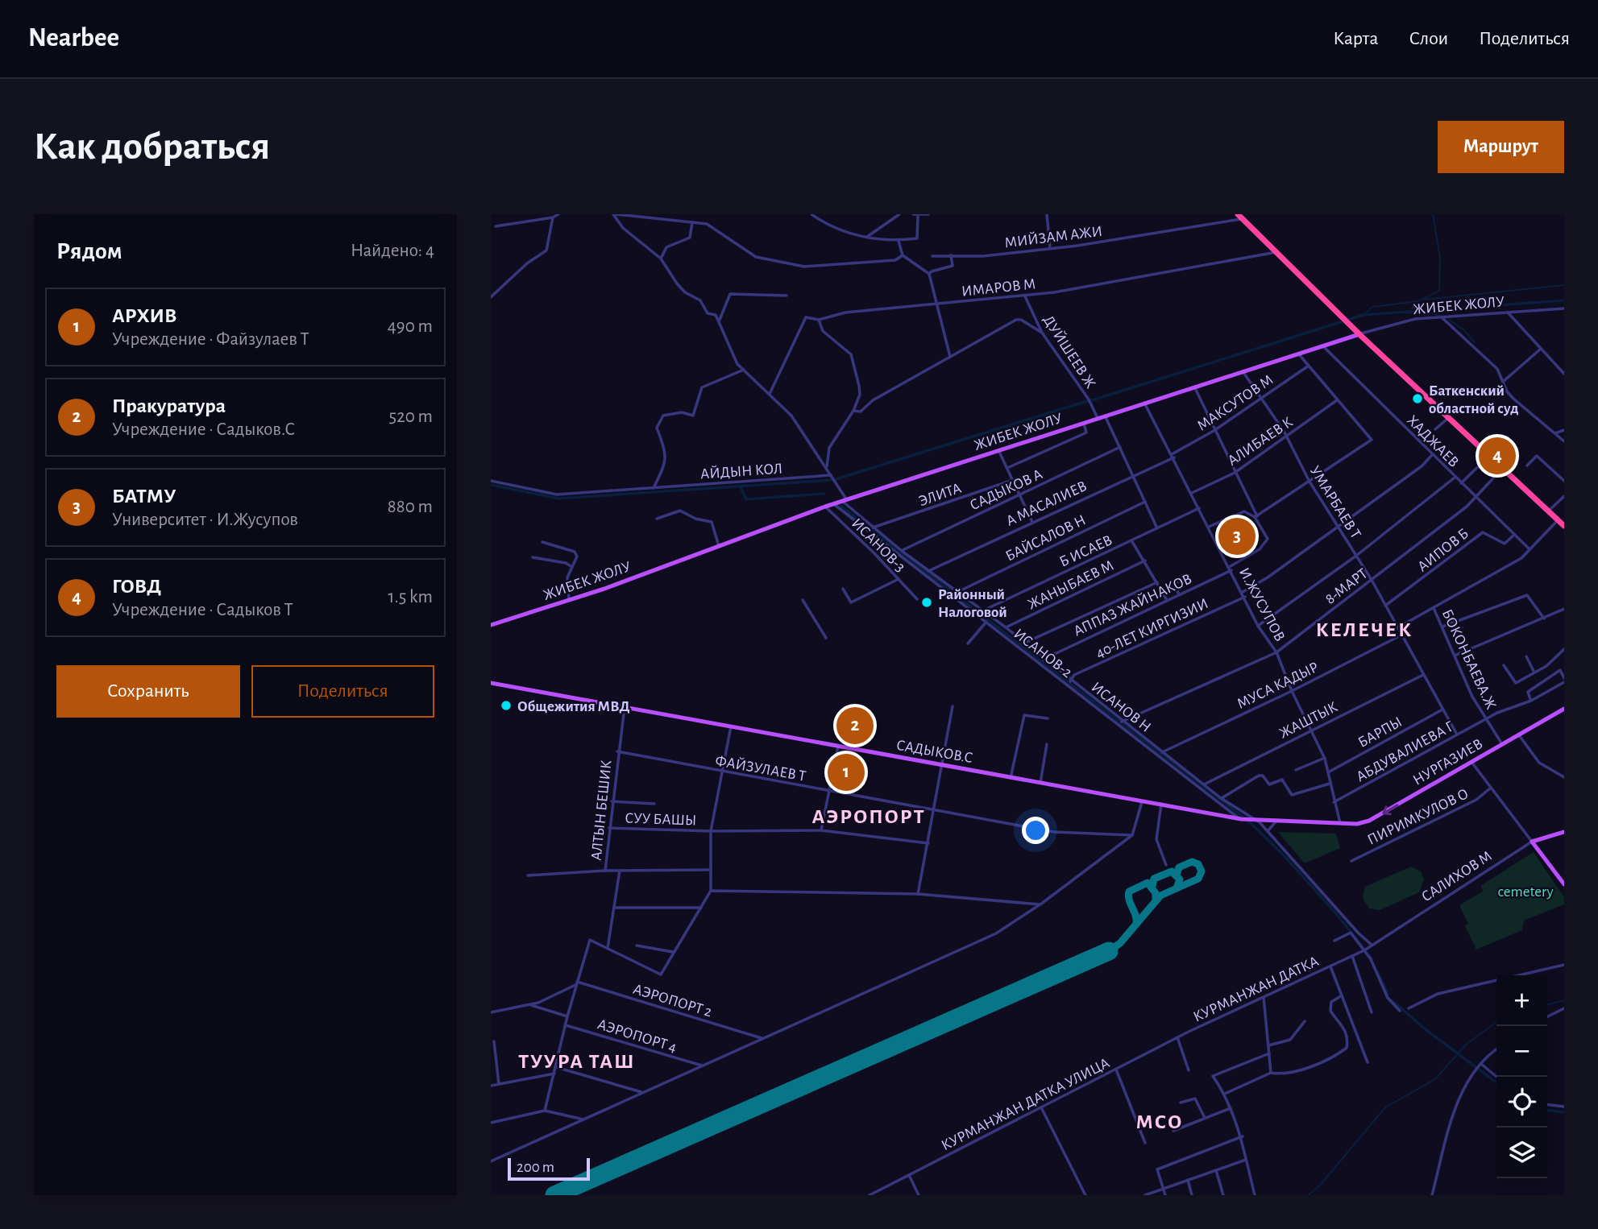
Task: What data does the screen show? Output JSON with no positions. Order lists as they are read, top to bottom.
{
  "streets": {
    "main road": [
      "ЖИБЕК ЖОЛУ",
      "САДЫКОВ.С",
      "НУРГАЗИЕВ",
      "САЛИХОВ М"
    ],
    "street": [
      "МИЙЗАМ АЖИ",
      "ИМАРОВ М",
      "ДУЙШЕЕВ Ж",
      "МАКСУТОВ М",
      "АЛИБАЕВ К",
      "ХАДЖАЕВ",
      "АЙДЫН КОЛ",
      "САДЫКОВ А",
      "ЭЛИТА",
      "УМАРБАЕВ Т",
      "А МАСАЛИЕВ",
      "БАЙСАЛОВ Н",
      "ИСАНОВ-3",
      "АИПОВ Б",
      "Б ИСАЕВ",
      "ЖАНЫБАЕВ М",
      "8-МАРТ",
      "АППАЗ ЖАЙНАКОВ",
      "И.ЖУСУПОВ",
      "40-ЛЕТ КИРГИЗИИ",
      "ИСАНОВ-2",
      "БОКОНБАЕВА.Ж",
      "МУСА КАДЫР",
      "ИСАНОВ Н",
      "ЖАШТЫК",
      "БАРПЫ",
      "АБДУВАЛИЕВА Г",
      "ФАЙЗУЛАЕВ Т",
      "АЛТЫН БЕШИК",
      "ПИРИМКУЛОВ О",
      "СУУ БАШЫ",
      "КУРМАНЖАН ДАТКА",
      "АЭРОПОРТ 2",
      "АЭРОПОРТ 4",
      "КУРМАНЖАН ДАТКА УЛИЦА"
    ]
  },
  "crossings": [
    ["ИМАРОВ М", "ДУЙШЕЕВ Ж"],
    ["ИМАРОВ М", "ИСАНОВ Н"],
    ["ЖИБЕК ЖОЛУ", "ДУЙШЕЕВ Ж"],
    ["ЖИБЕК ЖОЛУ", "ХАДЖАЕВ"],
    ["ЖИБЕК ЖОЛУ", "УМАРБАЕВ Т"],
    ["ЖИБЕК ЖОЛУ", "ИСАНОВ-3"],
    ["ЖИБЕК ЖОЛУ", "И.ЖУСУПОВ"],
    ["ЖИБЕК ЖОЛУ", "ИСАНОВ-2"],
    ["ЖИБЕК ЖОЛУ", "ИСАНОВ Н"],
    ["МАКСУТОВ М", "УМАРБАЕВ Т"],
    ["МАКСУТОВ М", "А МАСАЛИЕВ"],
    ["МАКСУТОВ М", "И.ЖУСУПОВ"],
    ["АЛИБАЕВ К", "УМАРБАЕВ Т"],
    ["АЛИБАЕВ К", "И.ЖУСУПОВ"],
    ["ХАДЖАЕВ", "АИПОВ Б"],
    ["ХАДЖАЕВ", "8-МАРТ"],
    ["АЙДЫН КОЛ", "ИСАНОВ Н"],
    ["САДЫКОВ А", "ИСАНОВ Н"],
    ["ЭЛИТА", "ИСАНОВ Н"],
    ["УМАРБАЕВ Т", "АИПОВ Б"],
    ["УМАРБАЕВ Т", "8-МАРТ"],
    ["УМАРБАЕВ Т", "МУСА КАДЫР"],
    ["УМАРБАЕВ Т", "ЖАШТЫК"],
    ["УМАРБАЕВ Т", "БАРПЫ"],
    ["УМАРБАЕВ Т", "АБДУВАЛИЕВА Г"],
    ["А МАСАЛИЕВ", "И.ЖУСУПОВ"],
    ["А МАСАЛИЕВ", "ИСАНОВ Н"],
    ["БАЙСАЛОВ Н", "ИСАНОВ Н"],
    ["Б ИСАЕВ", "И.ЖУСУПОВ"],
    ["Б ИСАЕВ", "ИСАНОВ Н"],
    ["ЖАНЫБАЕВ М", "ИСАНОВ Н"],
    ["8-МАРТ", "И.ЖУСУПОВ"],
    ["8-МАРТ", "ИСАНОВ Н"],
    ["АППАЗ ЖАЙНАКОВ", "И.ЖУСУПОВ"],
    ["АППАЗ ЖАЙНАКОВ", "ИСАНОВ Н"],
    ["И.ЖУСУПОВ", "40-ЛЕТ КИРГИЗИИ"],
    ["И.ЖУСУПОВ", "МУСА КАДЫР"],
    ["И.ЖУСУПОВ", "ЖАШТЫК"],
    ["И.ЖУСУПОВ", "БАРПЫ"],
    ["И.ЖУСУПОВ", "АБДУВАЛИЕВА Г"],
    ["И.ЖУСУПОВ", "НУРГАЗИЕВ"],
    ["40-ЛЕТ КИРГИЗИИ", "ИСАНОВ Н"],
    ["ИСАНОВ-2", "САДЫКОВ.С"],
    ["БОКОНБАЕВА.Ж", "АБДУВАЛИЕВА Г"],
    ["БОКОНБАЕВА.Ж", "НУРГАЗИЕВ"],
    ["МУСА КАДЫР", "ИСАНОВ Н"],
    ["ИСАНОВ Н", "ЖАШТЫК"],
    ["ИСАНОВ Н", "САДЫКОВ.С"],
    ["ИСАНОВ Н", "САЛИХОВ М"],
    ["САДЫКОВ.С", "АЛТЫН БЕШИК"],
    ["ФАЙЗУЛАЕВ Т", "АЛТЫН БЕШИК"],
    ["АЛТЫН БЕШИК", "СУУ БАШЫ"],
    ["САЛИХОВ М", "КУРМАНЖАН ДАТКА"],
    ["КУРМАНЖАН ДАТКА", "КУРМАНЖАН ДАТКА УЛИЦА"]
  ],
  "one_way": ["НУРГАЗИЕВ"],
  "districts": [
    "КЕЛЕЧЕК",
    "АЭРОПОРТ",
    "ТУУРА ТАШ",
    "МСО"
  ],
  "parks": ["cemetery"],
  "places": ["Баткенский областной суд", "Районный Налоговой", "Общежития МВД"],
  "scale_bar": "200 m",
  "page": {
    "header": "Nearbee",
    "nav": ["Карта", "Слои", "Поделиться"],
    "buttons": [
      "Маршрут",
      ["Сохранить", "Поделиться"]
    ],
    "title": "Как добраться",
    "heading": ["Рядом", "Найдено: 4"],
    "list": [
      {
        "mark": "1",
        "name": "АРХИВ",
        "note": "Учреждение · Файзулаев Т",
        "value": "490 m"
      },
      {
        "mark": "2",
        "name": "Пракуратура",
        "note": "Учреждение · Садыков.С",
        "value": "520 m"
      },
      {
        "mark": "3",
        "name": "БАТМУ",
        "note": "Университет · И.Жусупов",
        "value": "880 m"
      },
      {
        "mark": "4",
        "name": "ГОВД",
        "note": "Учреждение · Садыков Т",
        "value": "1.5 km"
      }
    ],
    "pins": [
      "4",
      "3",
      "2",
      "1"
    ],
    "map_buttons": ["+", "−"],
    "scale": "200 m"
  }
}
